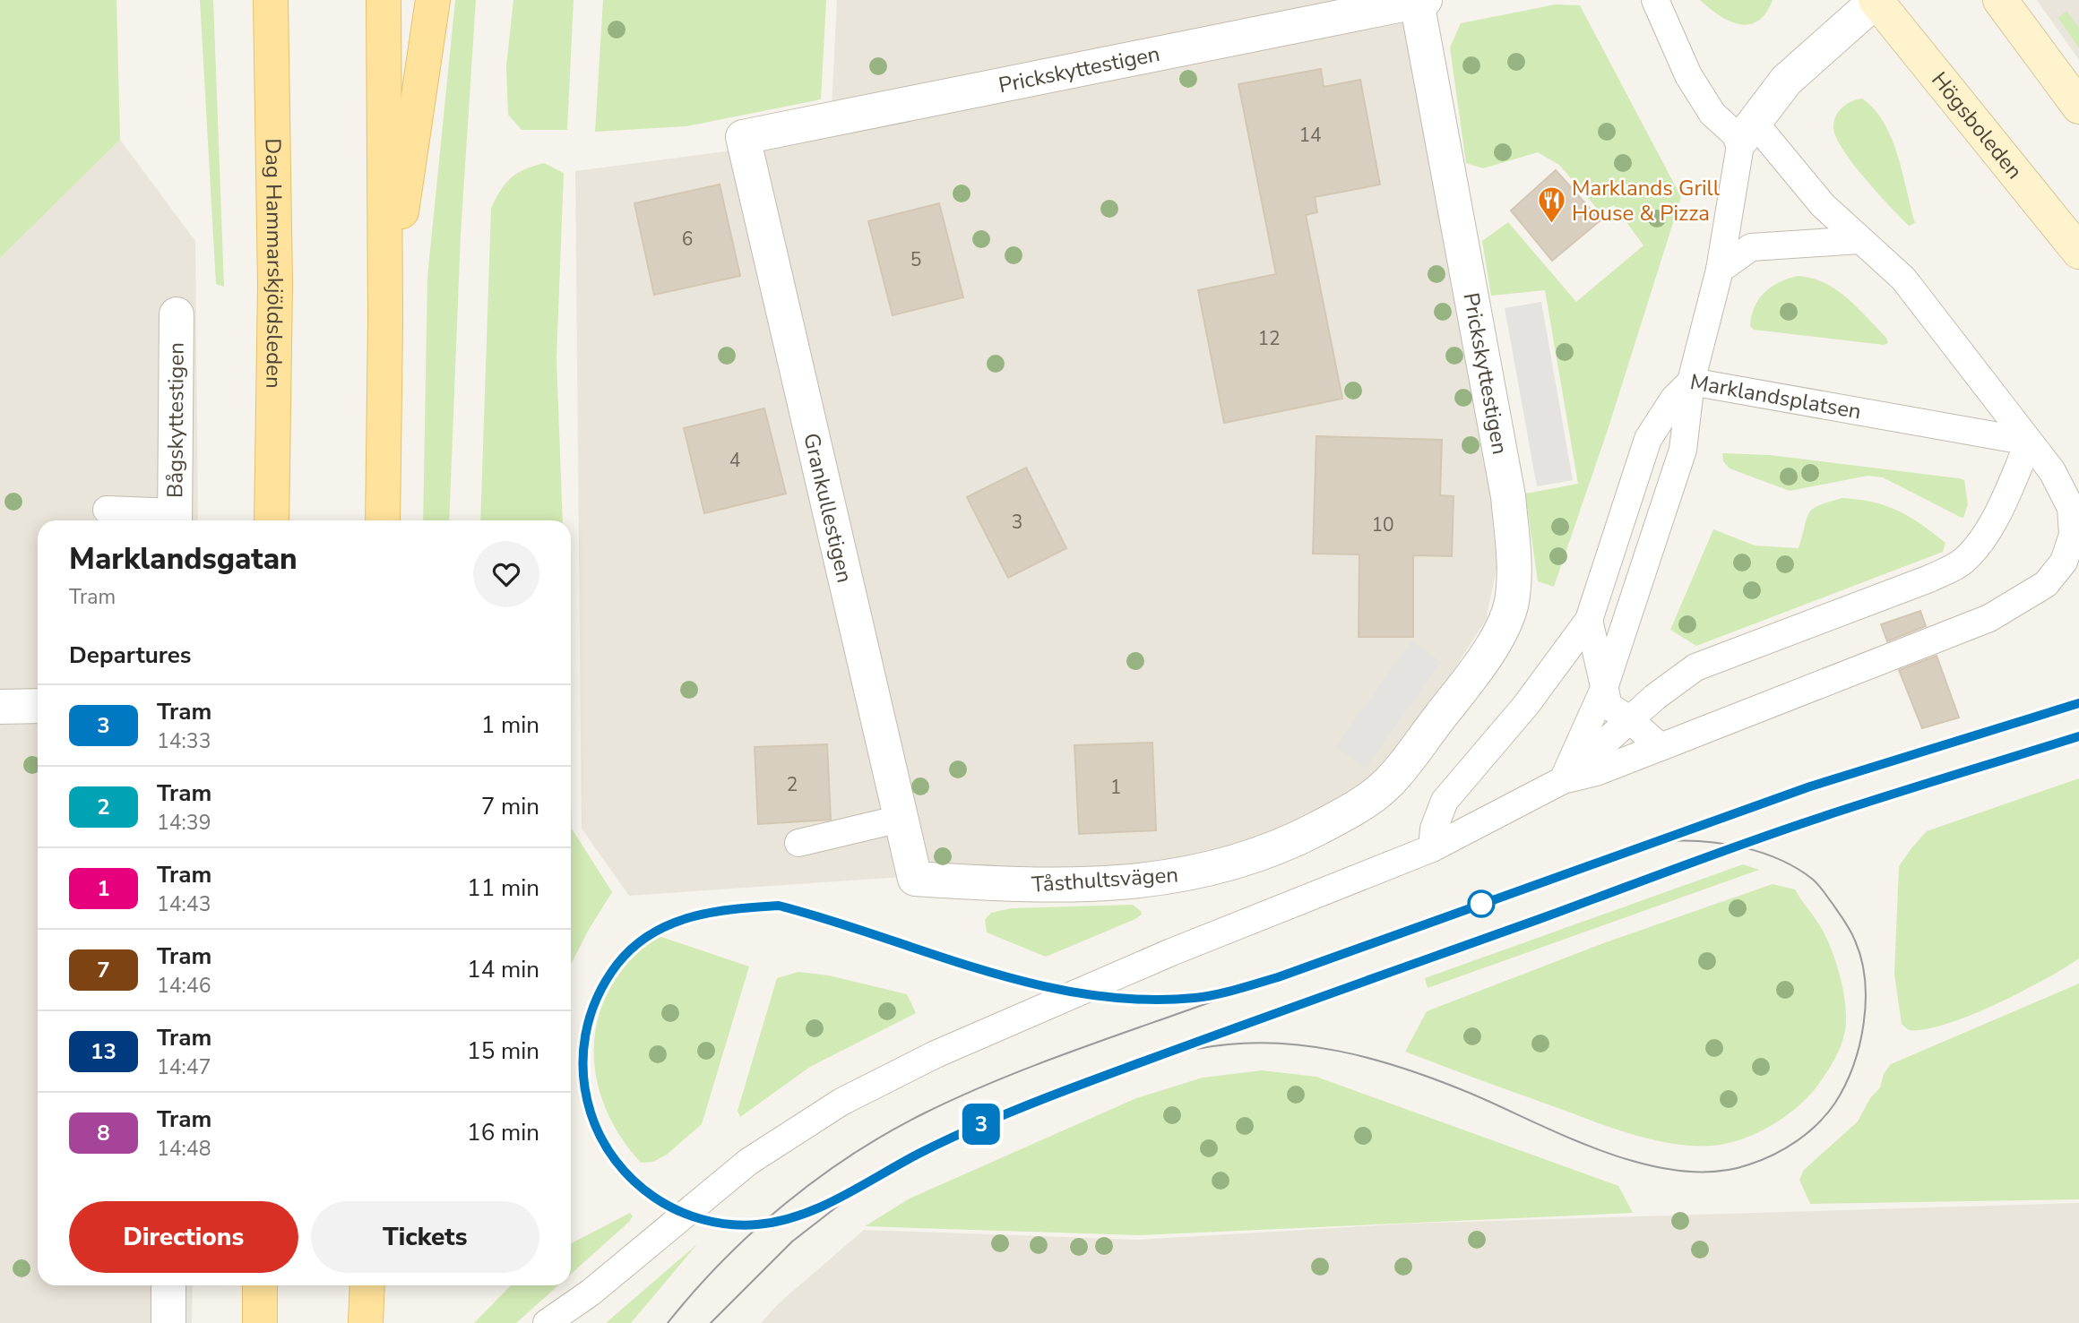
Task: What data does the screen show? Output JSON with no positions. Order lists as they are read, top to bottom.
{
  "streets": {
    "main road": ["Högsboleden", "Dag Hammarskjöldsleden"],
    "street": [
      "Prickskyttestigen",
      "Marklandsplatsen",
      "Bågskyttestigen",
      "Grankullestigen",
      "Tåsthultsvägen"
    ]
  },
  "crossings": [
    ["Prickskyttestigen", "Grankullestigen"],
    ["Prickskyttestigen", "Tåsthultsvägen"],
    ["Högsboleden", "Marklandsplatsen"],
    ["Grankullestigen", "Tåsthultsvägen"]
  ],
  "places": {
    "restaurant": ["Marklands Grill House & Pizza"]
  },
  "lines": ["tram line 3"],
  "house_numbers": [
    "14",
    "6",
    "5",
    "12",
    "4",
    "3",
    "10",
    "2",
    "1"
  ],
  "page": {
    "on_map": "3",
    "heading": [
      ["Marklandsgatan", "Tram"],
      "Departures"
    ],
    "list": [
      {
        "mark": "3",
        "name": "Tram",
        "note": "14:33",
        "value": "1 min"
      },
      {
        "mark": "2",
        "name": "Tram",
        "note": "14:39",
        "value": "7 min"
      },
      {
        "mark": "1",
        "name": "Tram",
        "note": "14:43",
        "value": "11 min"
      },
      {
        "mark": "7",
        "name": "Tram",
        "note": "14:46",
        "value": "14 min"
      },
      {
        "mark": "13",
        "name": "Tram",
        "note": "14:47",
        "value": "15 min"
      },
      {
        "mark": "8",
        "name": "Tram",
        "note": "14:48",
        "value": "16 min"
      }
    ],
    "buttons": ["Directions", "Tickets"]
  }
}
